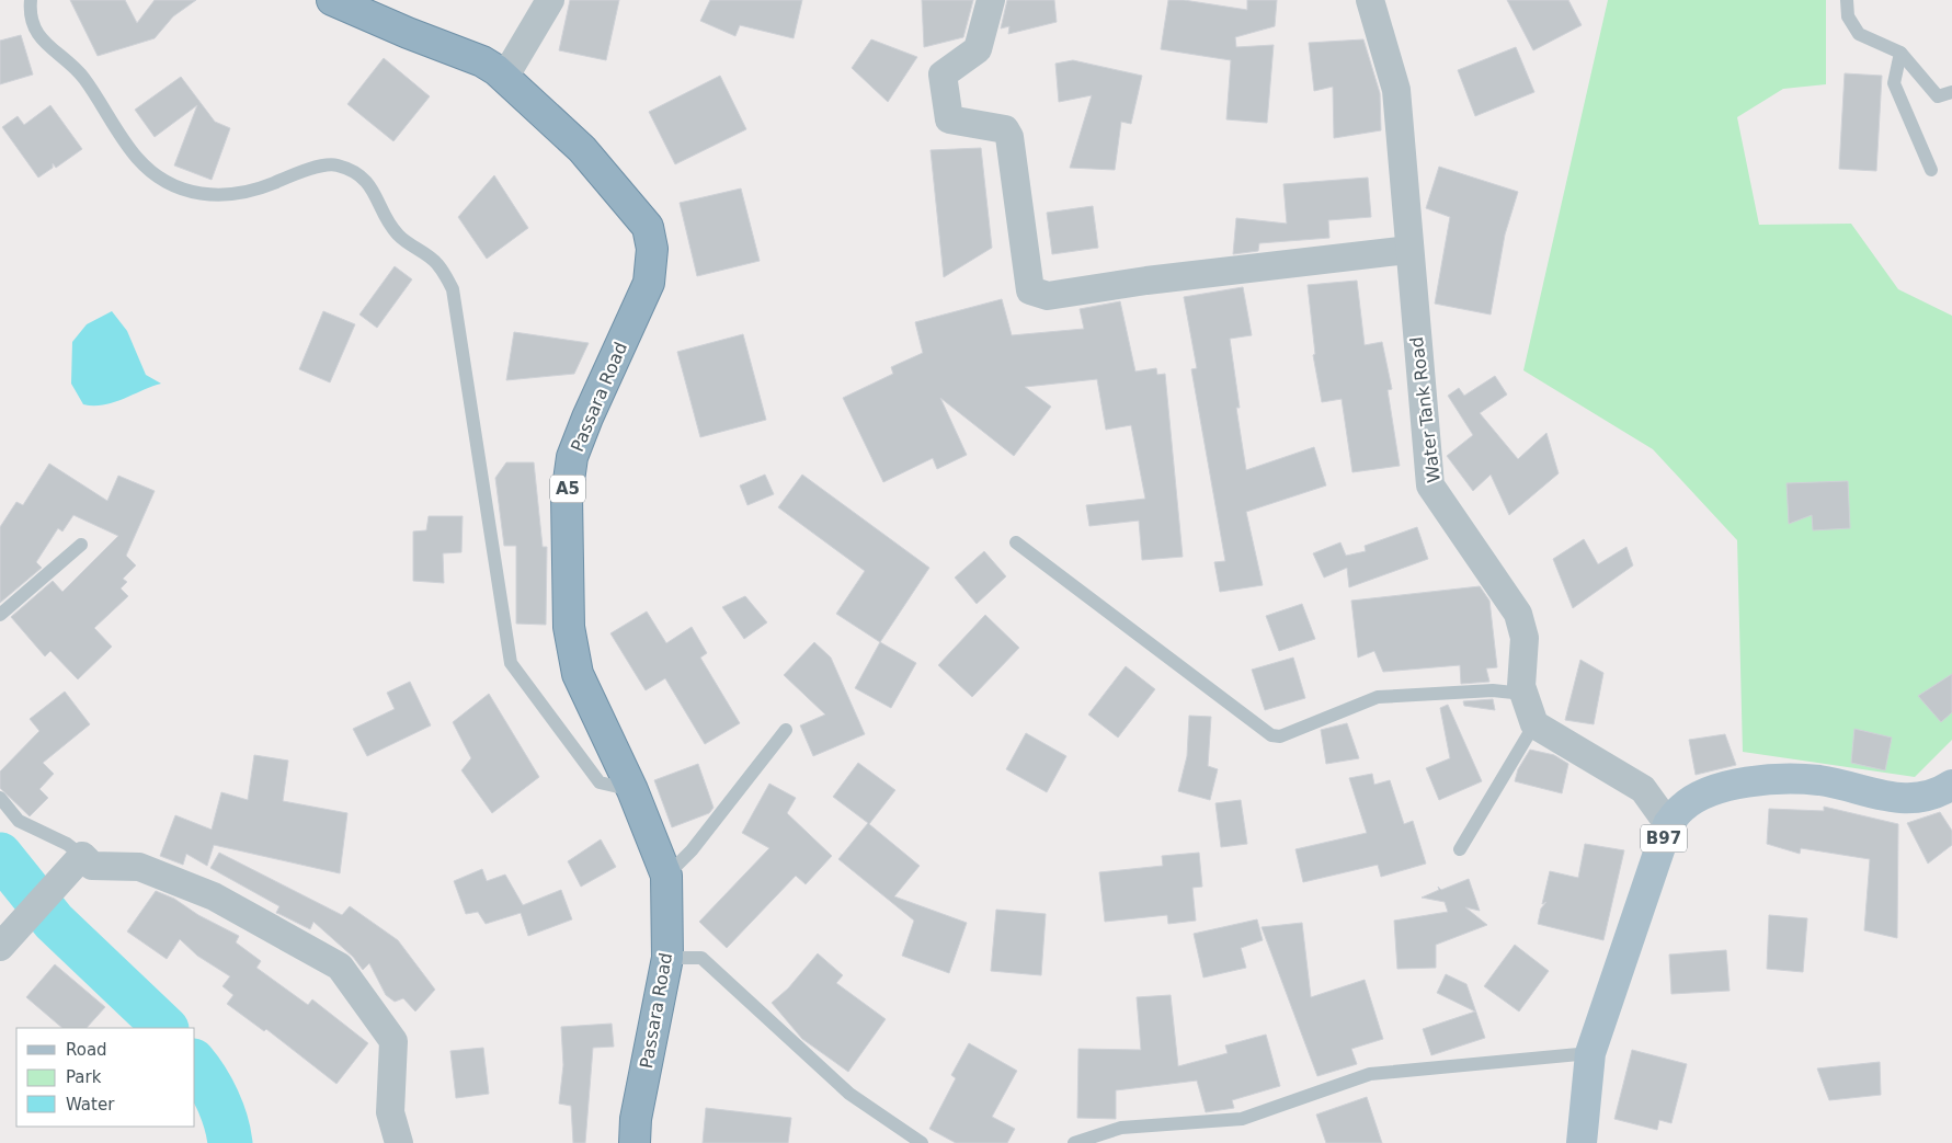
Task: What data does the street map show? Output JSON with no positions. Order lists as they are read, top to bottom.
{
  "streets": {
    "highway": ["Passara Road", "A5"],
    "main road": ["B97"],
    "street": ["Water Tank Road"]
  },
  "legend": ["Road", "Park", "Water"]
}
